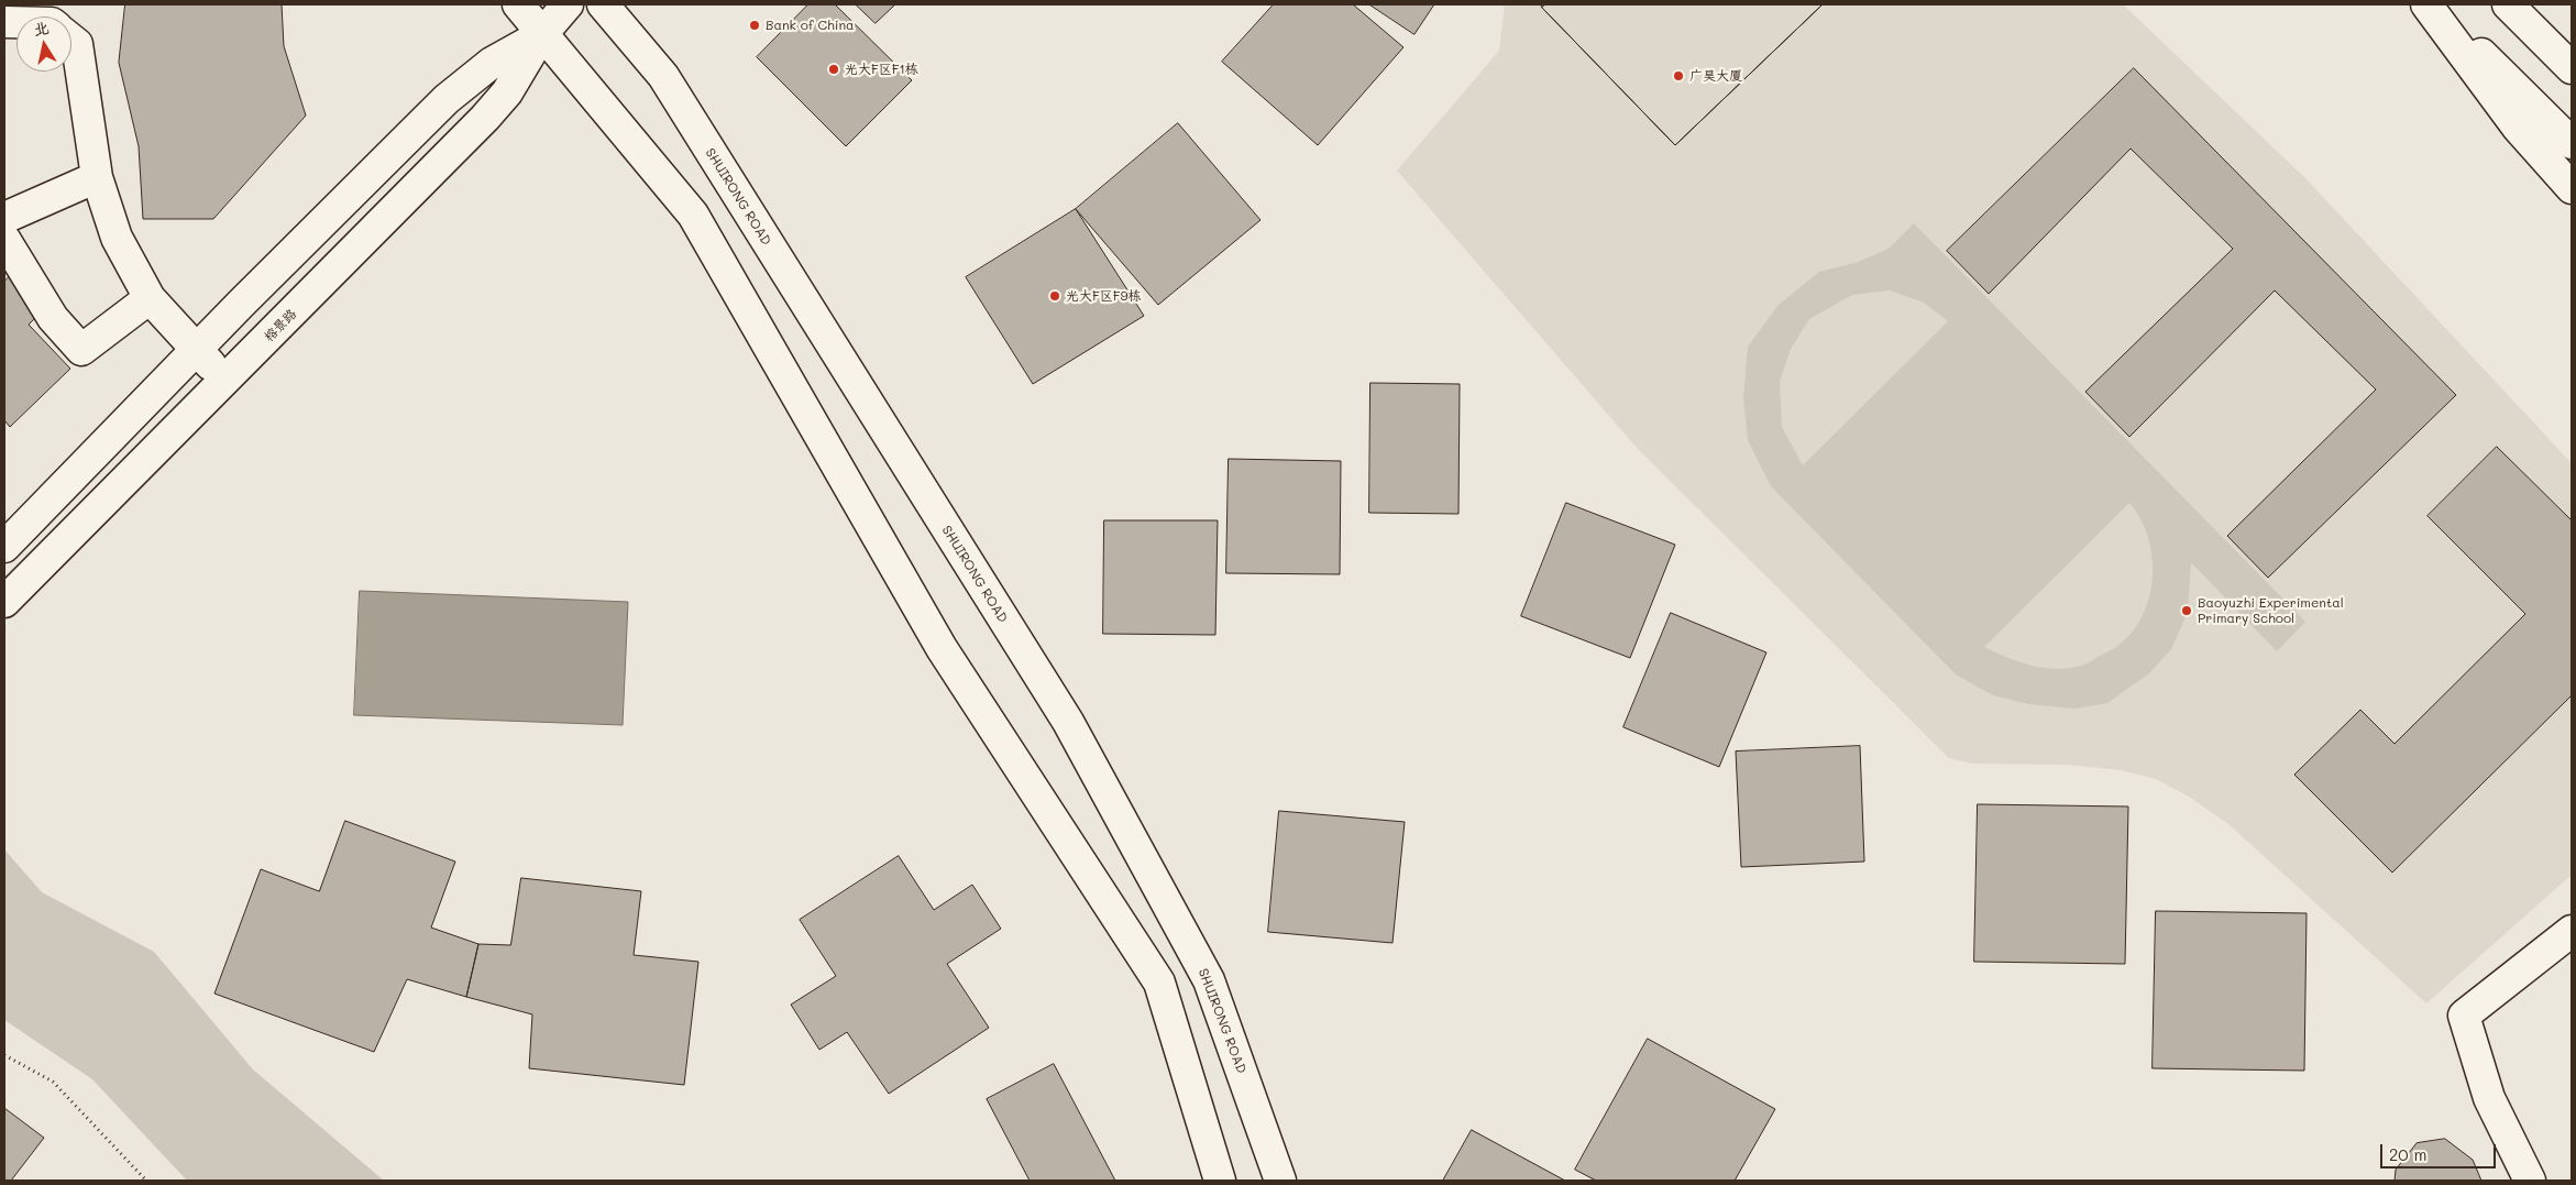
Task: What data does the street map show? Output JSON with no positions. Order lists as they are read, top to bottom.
{
  "streets": {
    "street": ["SHUIRONG ROAD", "榕景路"]
  },
  "places": [
    "Bank of China",
    "光大F区F1栋",
    "广昊大厦",
    "光大F区F9栋",
    "Baoyuzhi Experimental Primary School"
  ],
  "scale_bar": "20 m",
  "north": "top"
}
